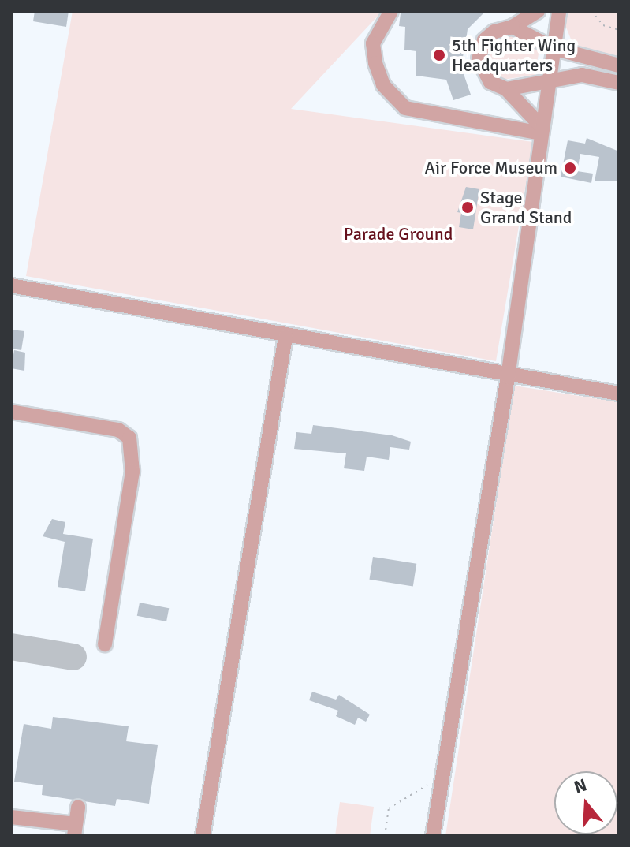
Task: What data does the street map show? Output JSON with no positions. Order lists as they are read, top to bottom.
{
  "parks": ["Parade Ground"],
  "places": ["5th Fighter Wing Headquarters", "Air Force Museum", "Stage Grand Stand"],
  "north": "top"
}
